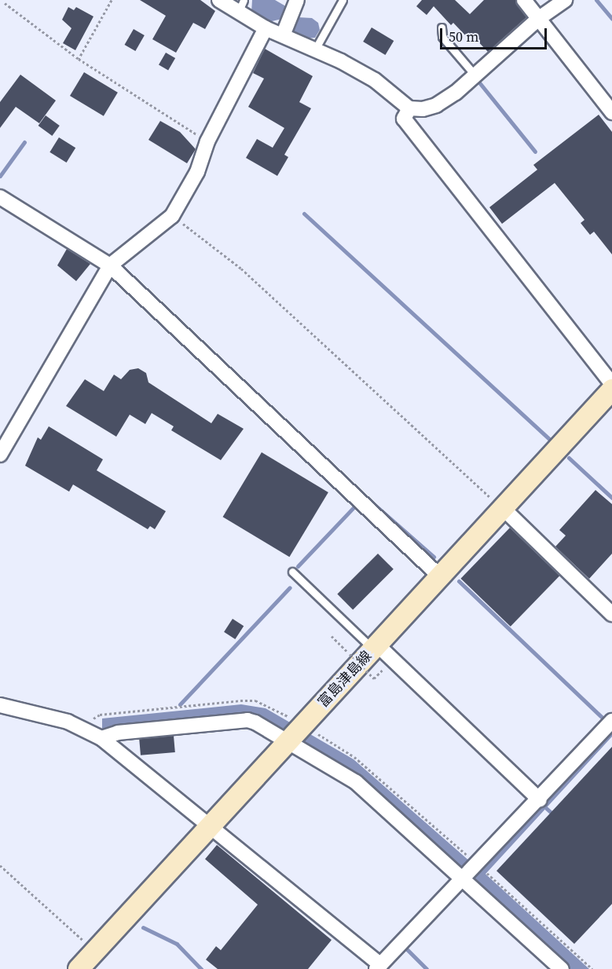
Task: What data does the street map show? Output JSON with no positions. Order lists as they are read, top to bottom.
{
  "streets": {
    "main road": ["富島津島線"]
  },
  "scale_bar": "50 m"
}
